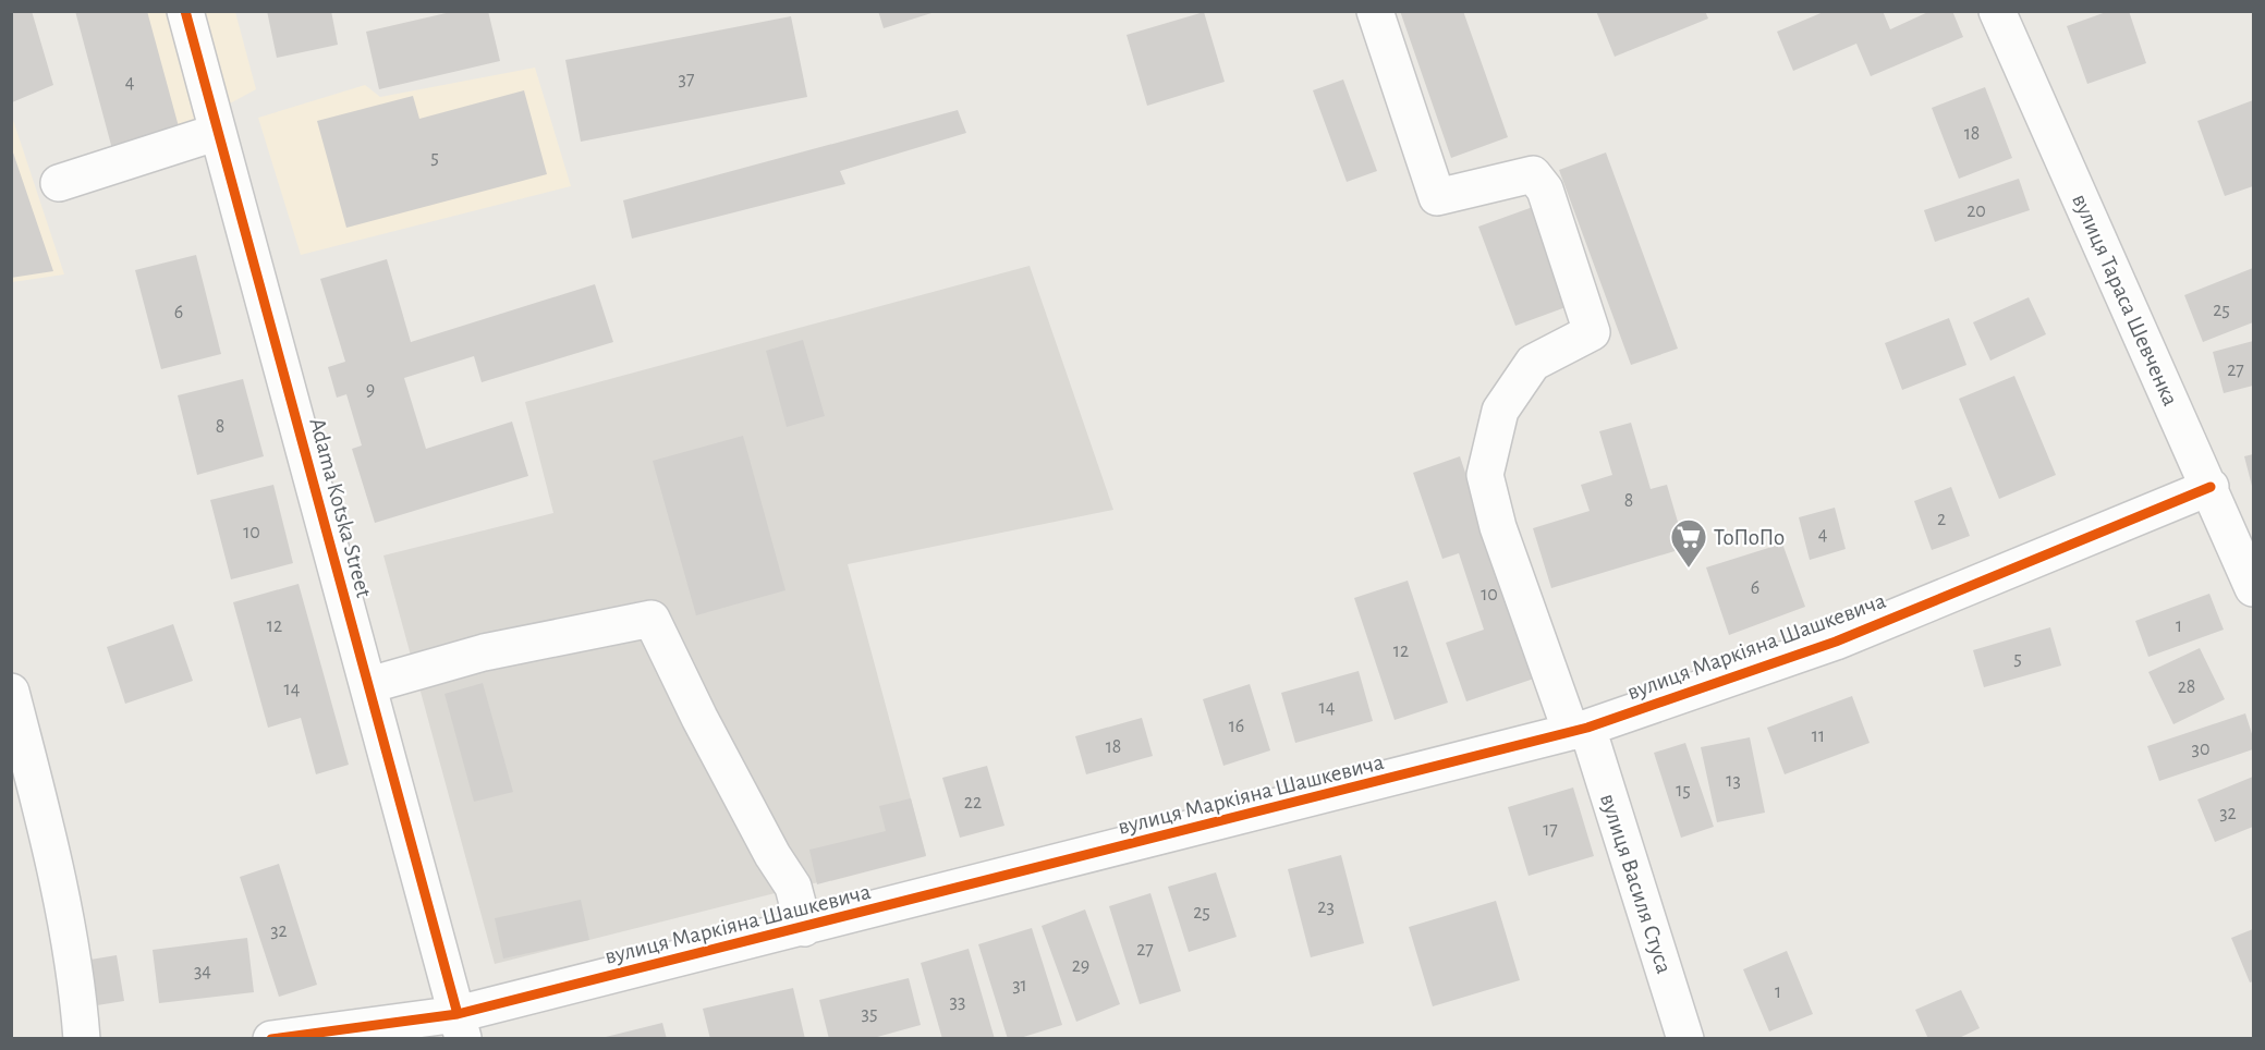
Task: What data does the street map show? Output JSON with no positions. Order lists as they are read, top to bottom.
{
  "streets": {
    "street": [
      "вулиця Тараса Шевченка",
      "Adama Kotska Street",
      "вулиця Маркіяна Шашкевича",
      "вулиця Василя Стуса"
    ]
  },
  "crossings": [
    ["вулиця Тараса Шевченка", "вулиця Маркіяна Шашкевича"],
    ["Adama Kotska Street", "вулиця Маркіяна Шашкевича"],
    ["вулиця Маркіяна Шашкевича", "вулиця Василя Стуса"]
  ],
  "places": {
    "supermarket": ["ТоПоПо"]
  },
  "house_numbers": [
    "37",
    "4",
    "18",
    "5",
    "20",
    "25",
    "6",
    "27",
    "9",
    "8",
    "8",
    "2",
    "10",
    "4",
    "6",
    "10",
    "12",
    "1",
    "12",
    "5",
    "28",
    "14",
    "14",
    "16",
    "11",
    "18",
    "30",
    "13",
    "15",
    "22",
    "32",
    "17",
    "23",
    "25",
    "32",
    "27",
    "29",
    "34",
    "31",
    "1",
    "33",
    "35"
  ]
}
